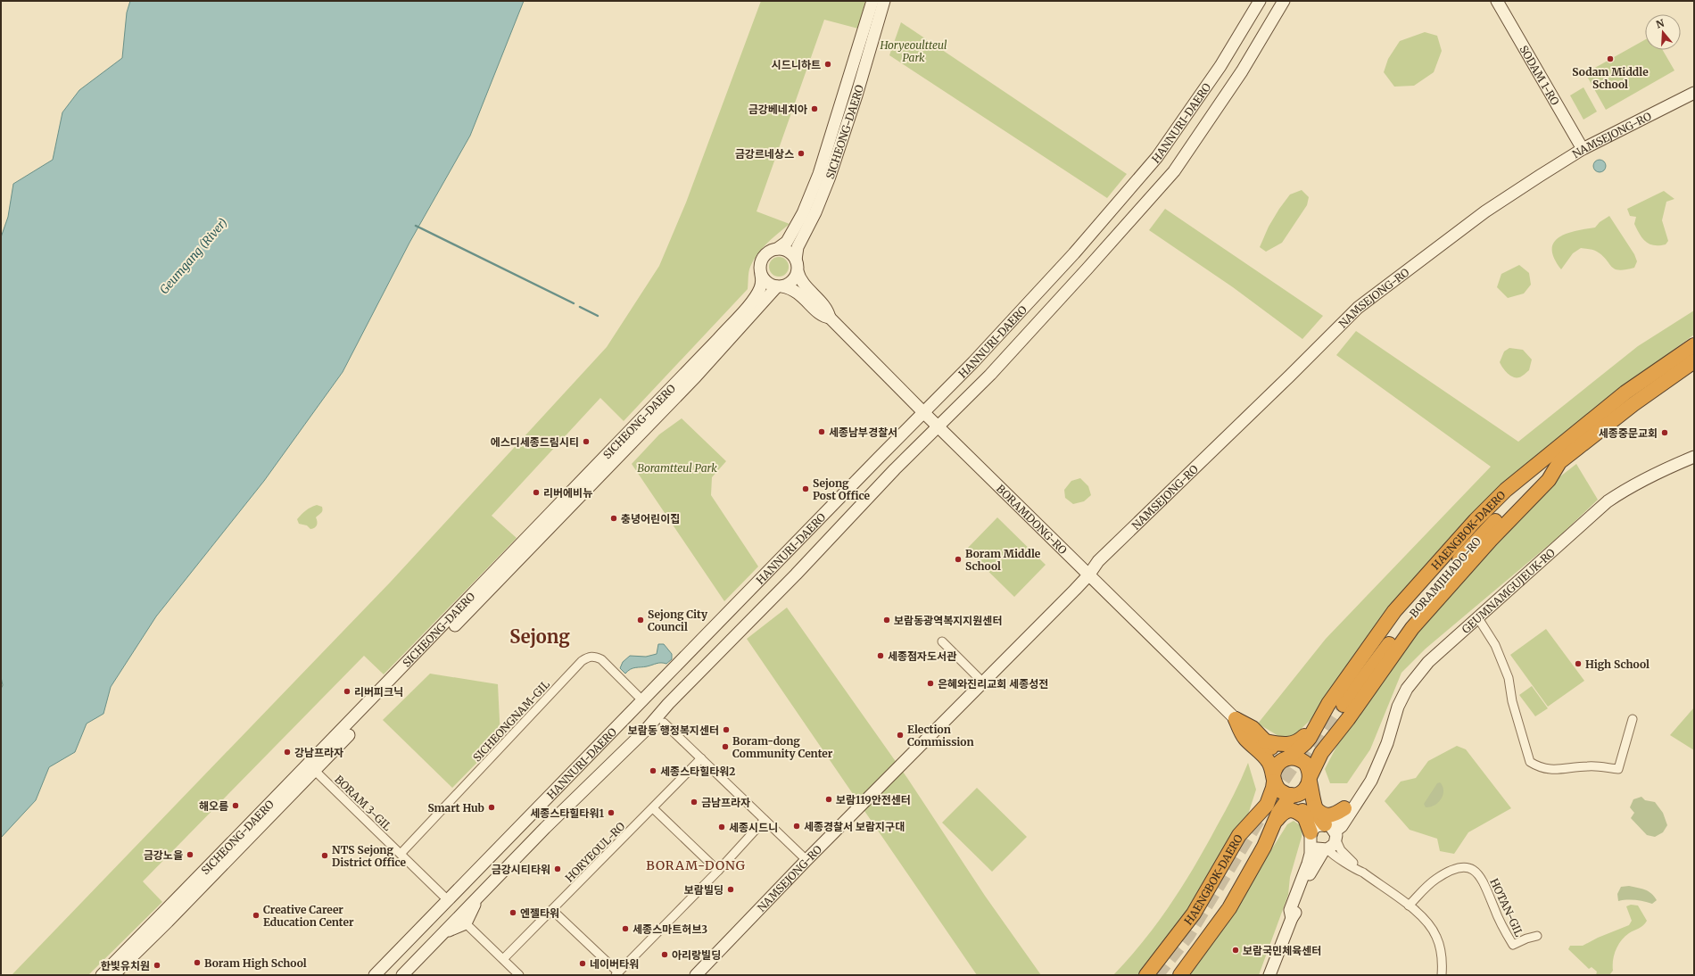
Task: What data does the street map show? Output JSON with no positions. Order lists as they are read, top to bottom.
{
  "streets": {
    "highway": ["HAENGBOK-DAERO", "BORAMJIHADO-RO"],
    "street": [
      "SODAM 1-RO",
      "HANNURI-DAERO",
      "SICHEONG-DAERO",
      "NAMSEJONG-RO",
      "BORAMDONG-RO",
      "GEUMNAMGUJEUK-RO",
      "SICHEONGNAM-GIL",
      "BORAM 3-GIL",
      "HORYEOUL-RO",
      "HOTAN-GIL"
    ]
  },
  "crossings": [
    ["SODAM 1-RO", "NAMSEJONG-RO"],
    ["HANNURI-DAERO", "BORAMDONG-RO"],
    ["HANNURI-DAERO", "SICHEONGNAM-GIL"],
    ["HANNURI-DAERO", "BORAM 3-GIL"],
    ["SICHEONG-DAERO", "BORAM 3-GIL"],
    ["NAMSEJONG-RO", "BORAMDONG-RO"],
    ["HAENGBOK-DAERO", "BORAMJIHADO-RO"],
    ["SICHEONGNAM-GIL", "BORAM 3-GIL"]
  ],
  "districts": ["Sejong", "BORAM-DONG"],
  "water": ["Geumgang (River)"],
  "parks": ["Horyeoultteul Park", "Boramtteul Park"],
  "places": [
    "Sodam Middle School",
    "시드니하트",
    "금강베네치아",
    "금강르네상스",
    "세종남부경찰서",
    "세종중문교회",
    "에스디세종드림시티",
    "Sejong Post Office",
    "리버에비뉴",
    "충녕어린이집",
    "Boram Middle School",
    "Sejong City Council",
    "보람동광역복지지원센터",
    "세종점자도서관",
    "High School",
    "은혜와진리교회 세종성전",
    "리버피크닉",
    "보람동 행정복지센터",
    "Election Commission",
    "Boram-dong Community Center",
    "강남프라자",
    "세종스타힐타워2",
    "보람119안전센터",
    "금남프라자",
    "해오름",
    "Smart Hub",
    "세종스타힐타워1",
    "세종경찰서 보람지구대",
    "세종시드니",
    "금강노을",
    "NTS Sejong District Office",
    "금강시티타워",
    "보람빌딩",
    "엔젤타워",
    "Creative Career Education Center",
    "세종스마트허브3",
    "보람국민체육센터",
    "아리랑빌딩",
    "Boram High School",
    "네이버타워",
    "한빛유치원"
  ],
  "north": "top"
}
